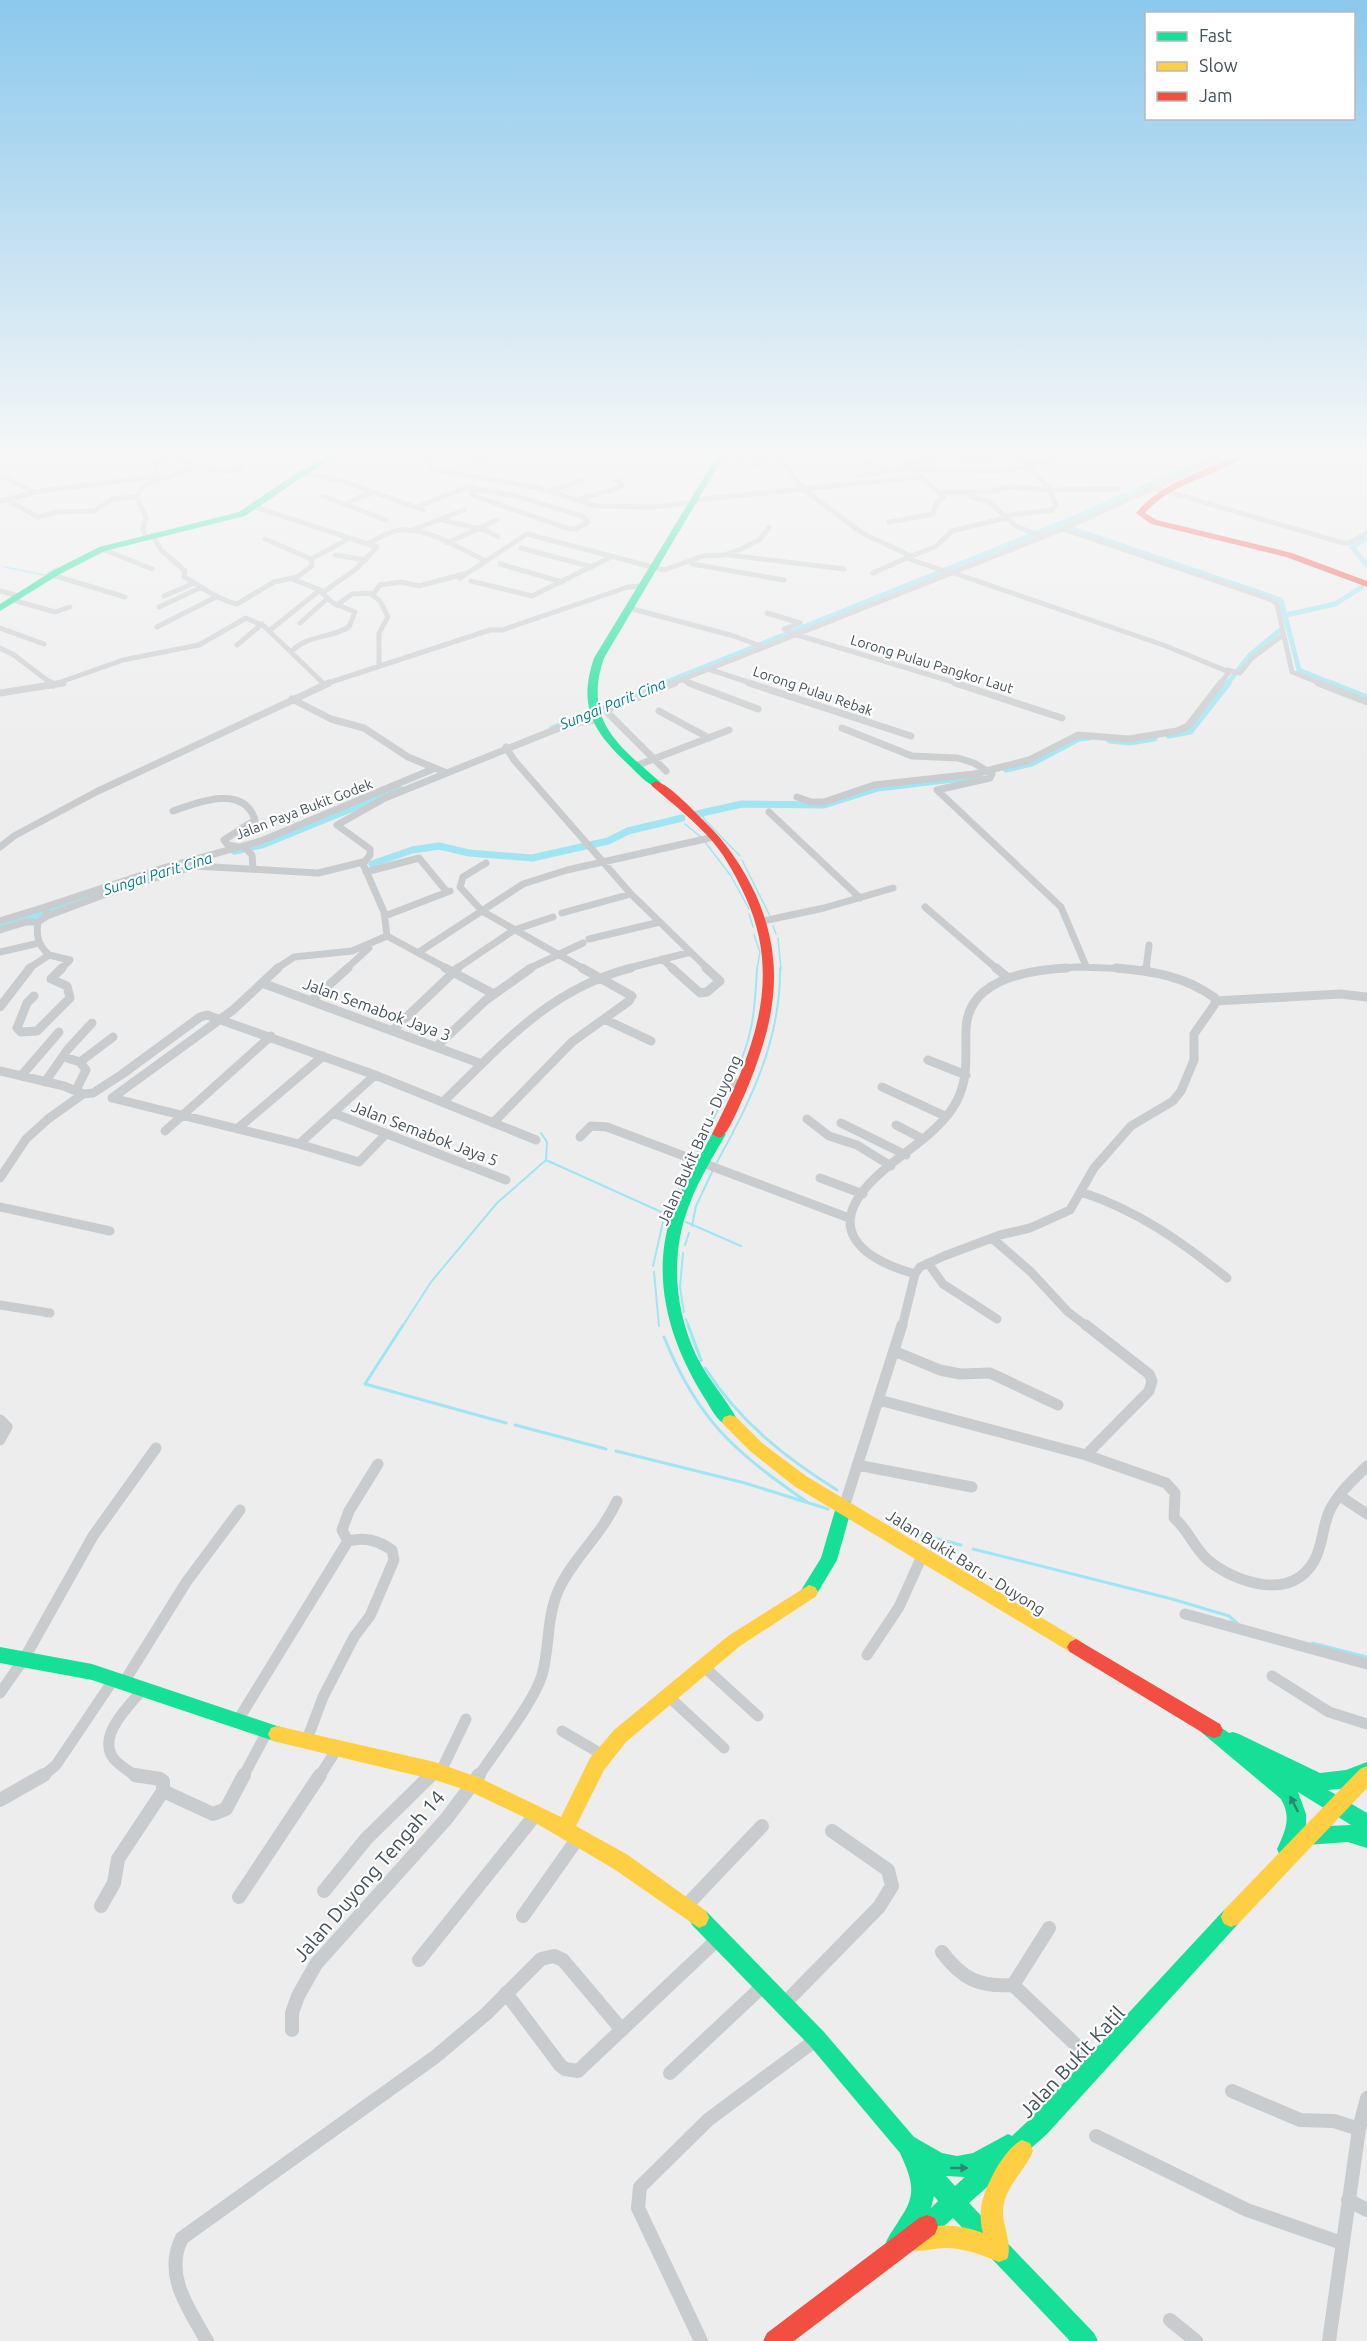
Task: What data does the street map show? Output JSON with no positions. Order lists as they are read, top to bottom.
{
  "streets": {
    "main road": ["Jalan Bukit Baru - Duyong", "Jalan Bukit Katil"],
    "street": [
      "Lorong Pulau Pangkor Laut",
      "Lorong Pulau Rebak",
      "Jalan Paya Bukit Godek",
      "Jalan Semabok Jaya 3",
      "Jalan Semabok Jaya 5",
      "Jalan Duyong Tengah 14"
    ]
  },
  "crossings": [
    ["Jalan Bukit Baru - Duyong", "Jalan Bukit Katil"]
  ],
  "water": ["Sungai Parit Cina"],
  "legend": ["Fast", "Slow", "Jam"]
}
